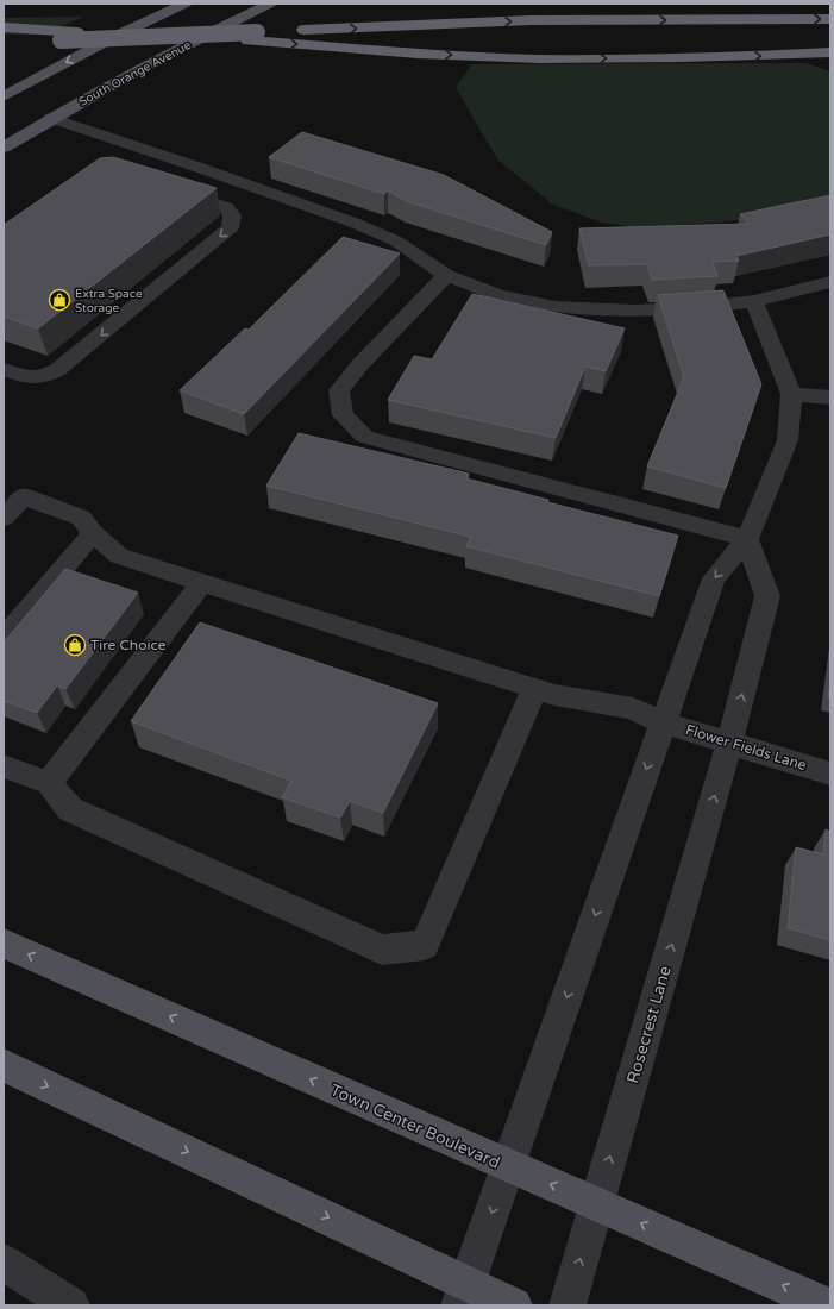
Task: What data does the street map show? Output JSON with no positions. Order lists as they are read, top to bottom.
{
  "streets": {
    "main road": ["South Orange Avenue", "Town Center Boulevard"],
    "street": ["Flower Fields Lane", "Rosecrest Lane"]
  },
  "crossings": [
    ["Flower Fields Lane", "Rosecrest Lane"],
    ["Rosecrest Lane", "Town Center Boulevard"]
  ],
  "places": {
    "shop": ["Extra Space Storage", "Tire Choice"]
  }
}
